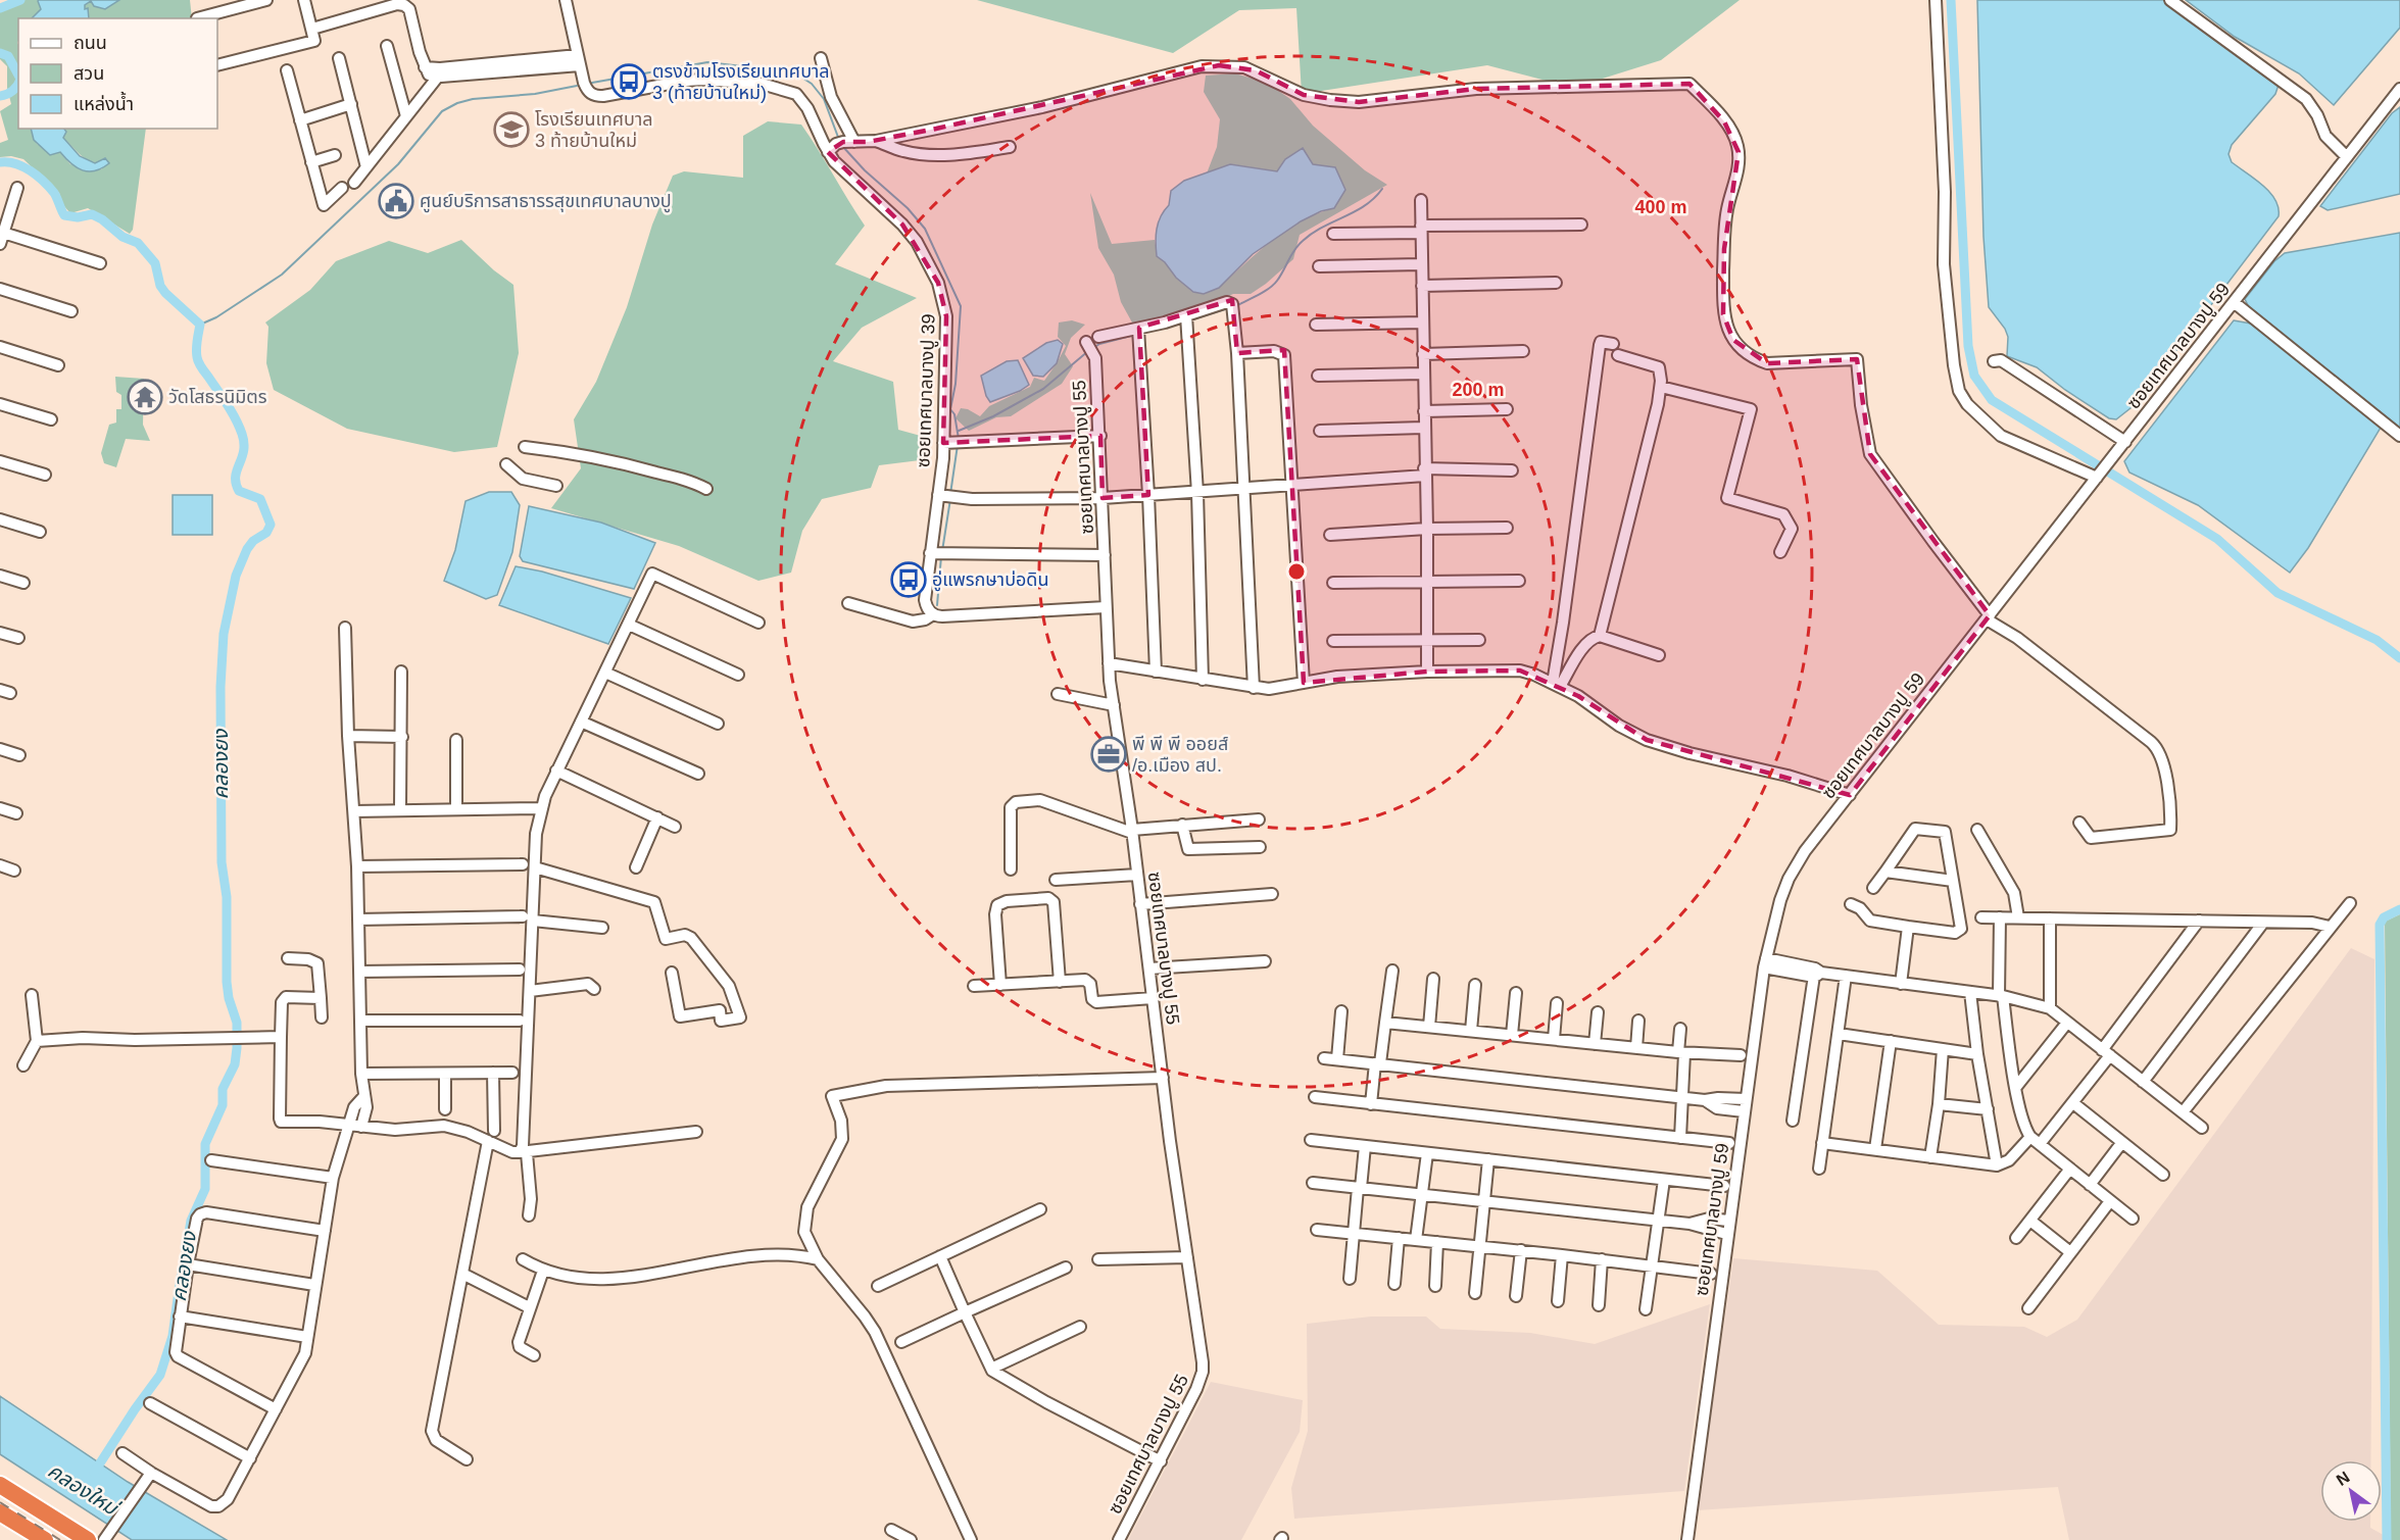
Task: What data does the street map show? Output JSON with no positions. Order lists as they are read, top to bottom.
{
  "streets": {
    "street": ["ซอยเทศบาลบางปู 59", "ซอยเทศบาลบางปู 39", "ซอยเทศบาลบางปู 55"]
  },
  "water": ["คลองยง", "คลองใหม่"],
  "places": {
    "bus stop": ["ตรงข้ามโรงเรียนเทศบาล 3 (ท้ายบ้านใหม่)", "อู่แพรกษาบ่อดิน"],
    "school or university": ["โรงเรียนเทศบาล 3 ท้ายบ้านใหม่"],
    "public building": ["ศูนย์บริการสาธารรสุขเทศบาลบางปู"],
    "temple": ["วัดโสธรนิมิตร"],
    "office": ["พี พี พี ออยส์ /อ.เมือง สป."]
  },
  "legend": ["ถนน", "สวน", "แหล่งน้ำ"],
  "north": "top left",
  "rings": ["400 m", "200 m"]
}
